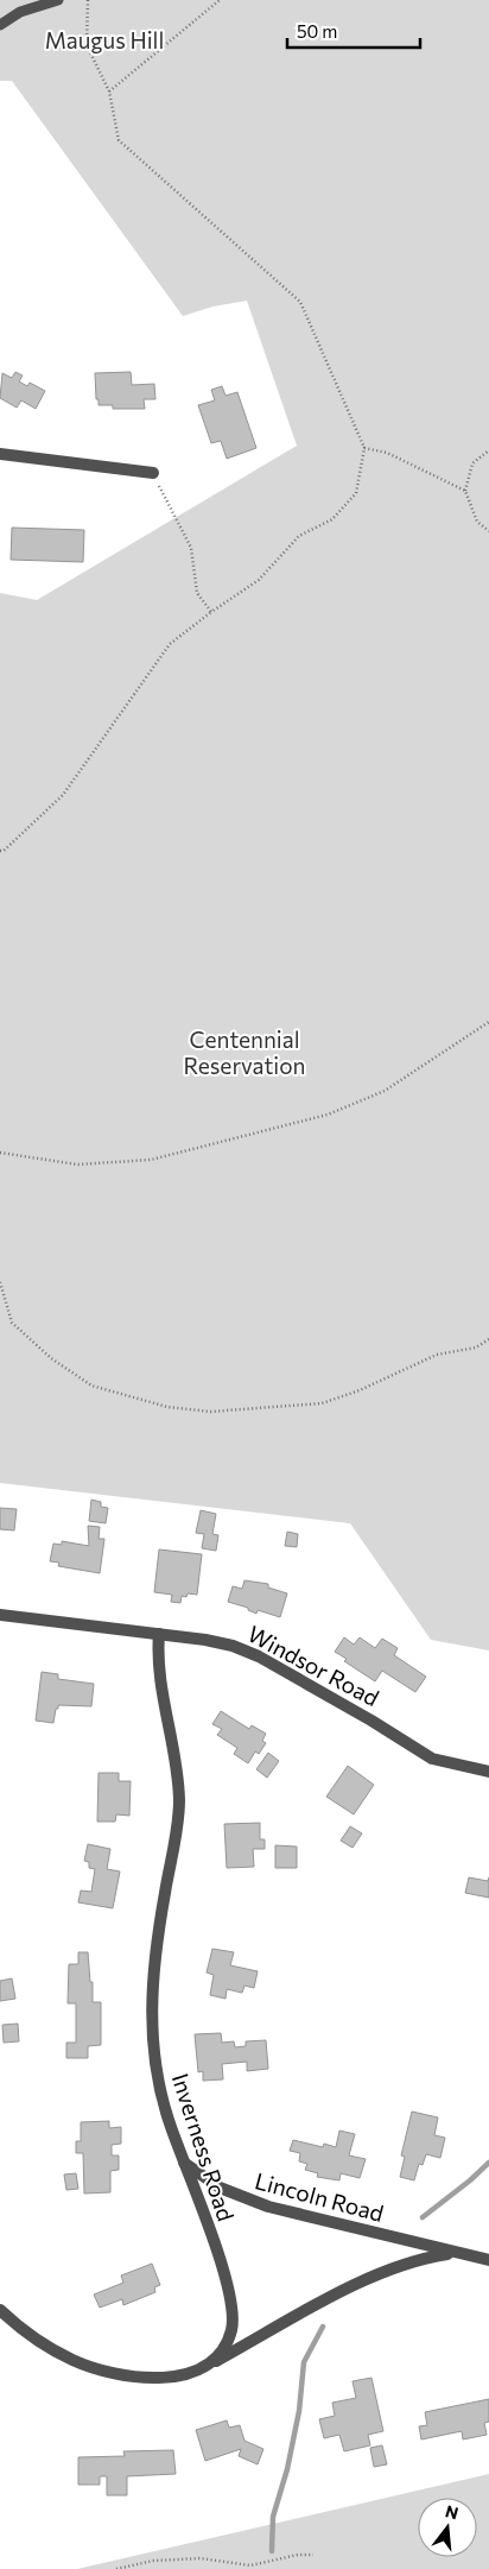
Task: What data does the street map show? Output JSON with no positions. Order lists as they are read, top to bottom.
{
  "streets": {
    "street": ["Windsor Road", "Inverness Road", "Lincoln Road"]
  },
  "crossings": [
    ["Windsor Road", "Inverness Road"],
    ["Inverness Road", "Lincoln Road"]
  ],
  "parks": ["Maugus Hill", "Centennial Reservation"],
  "scale_bar": "50 m",
  "north": "top"
}
